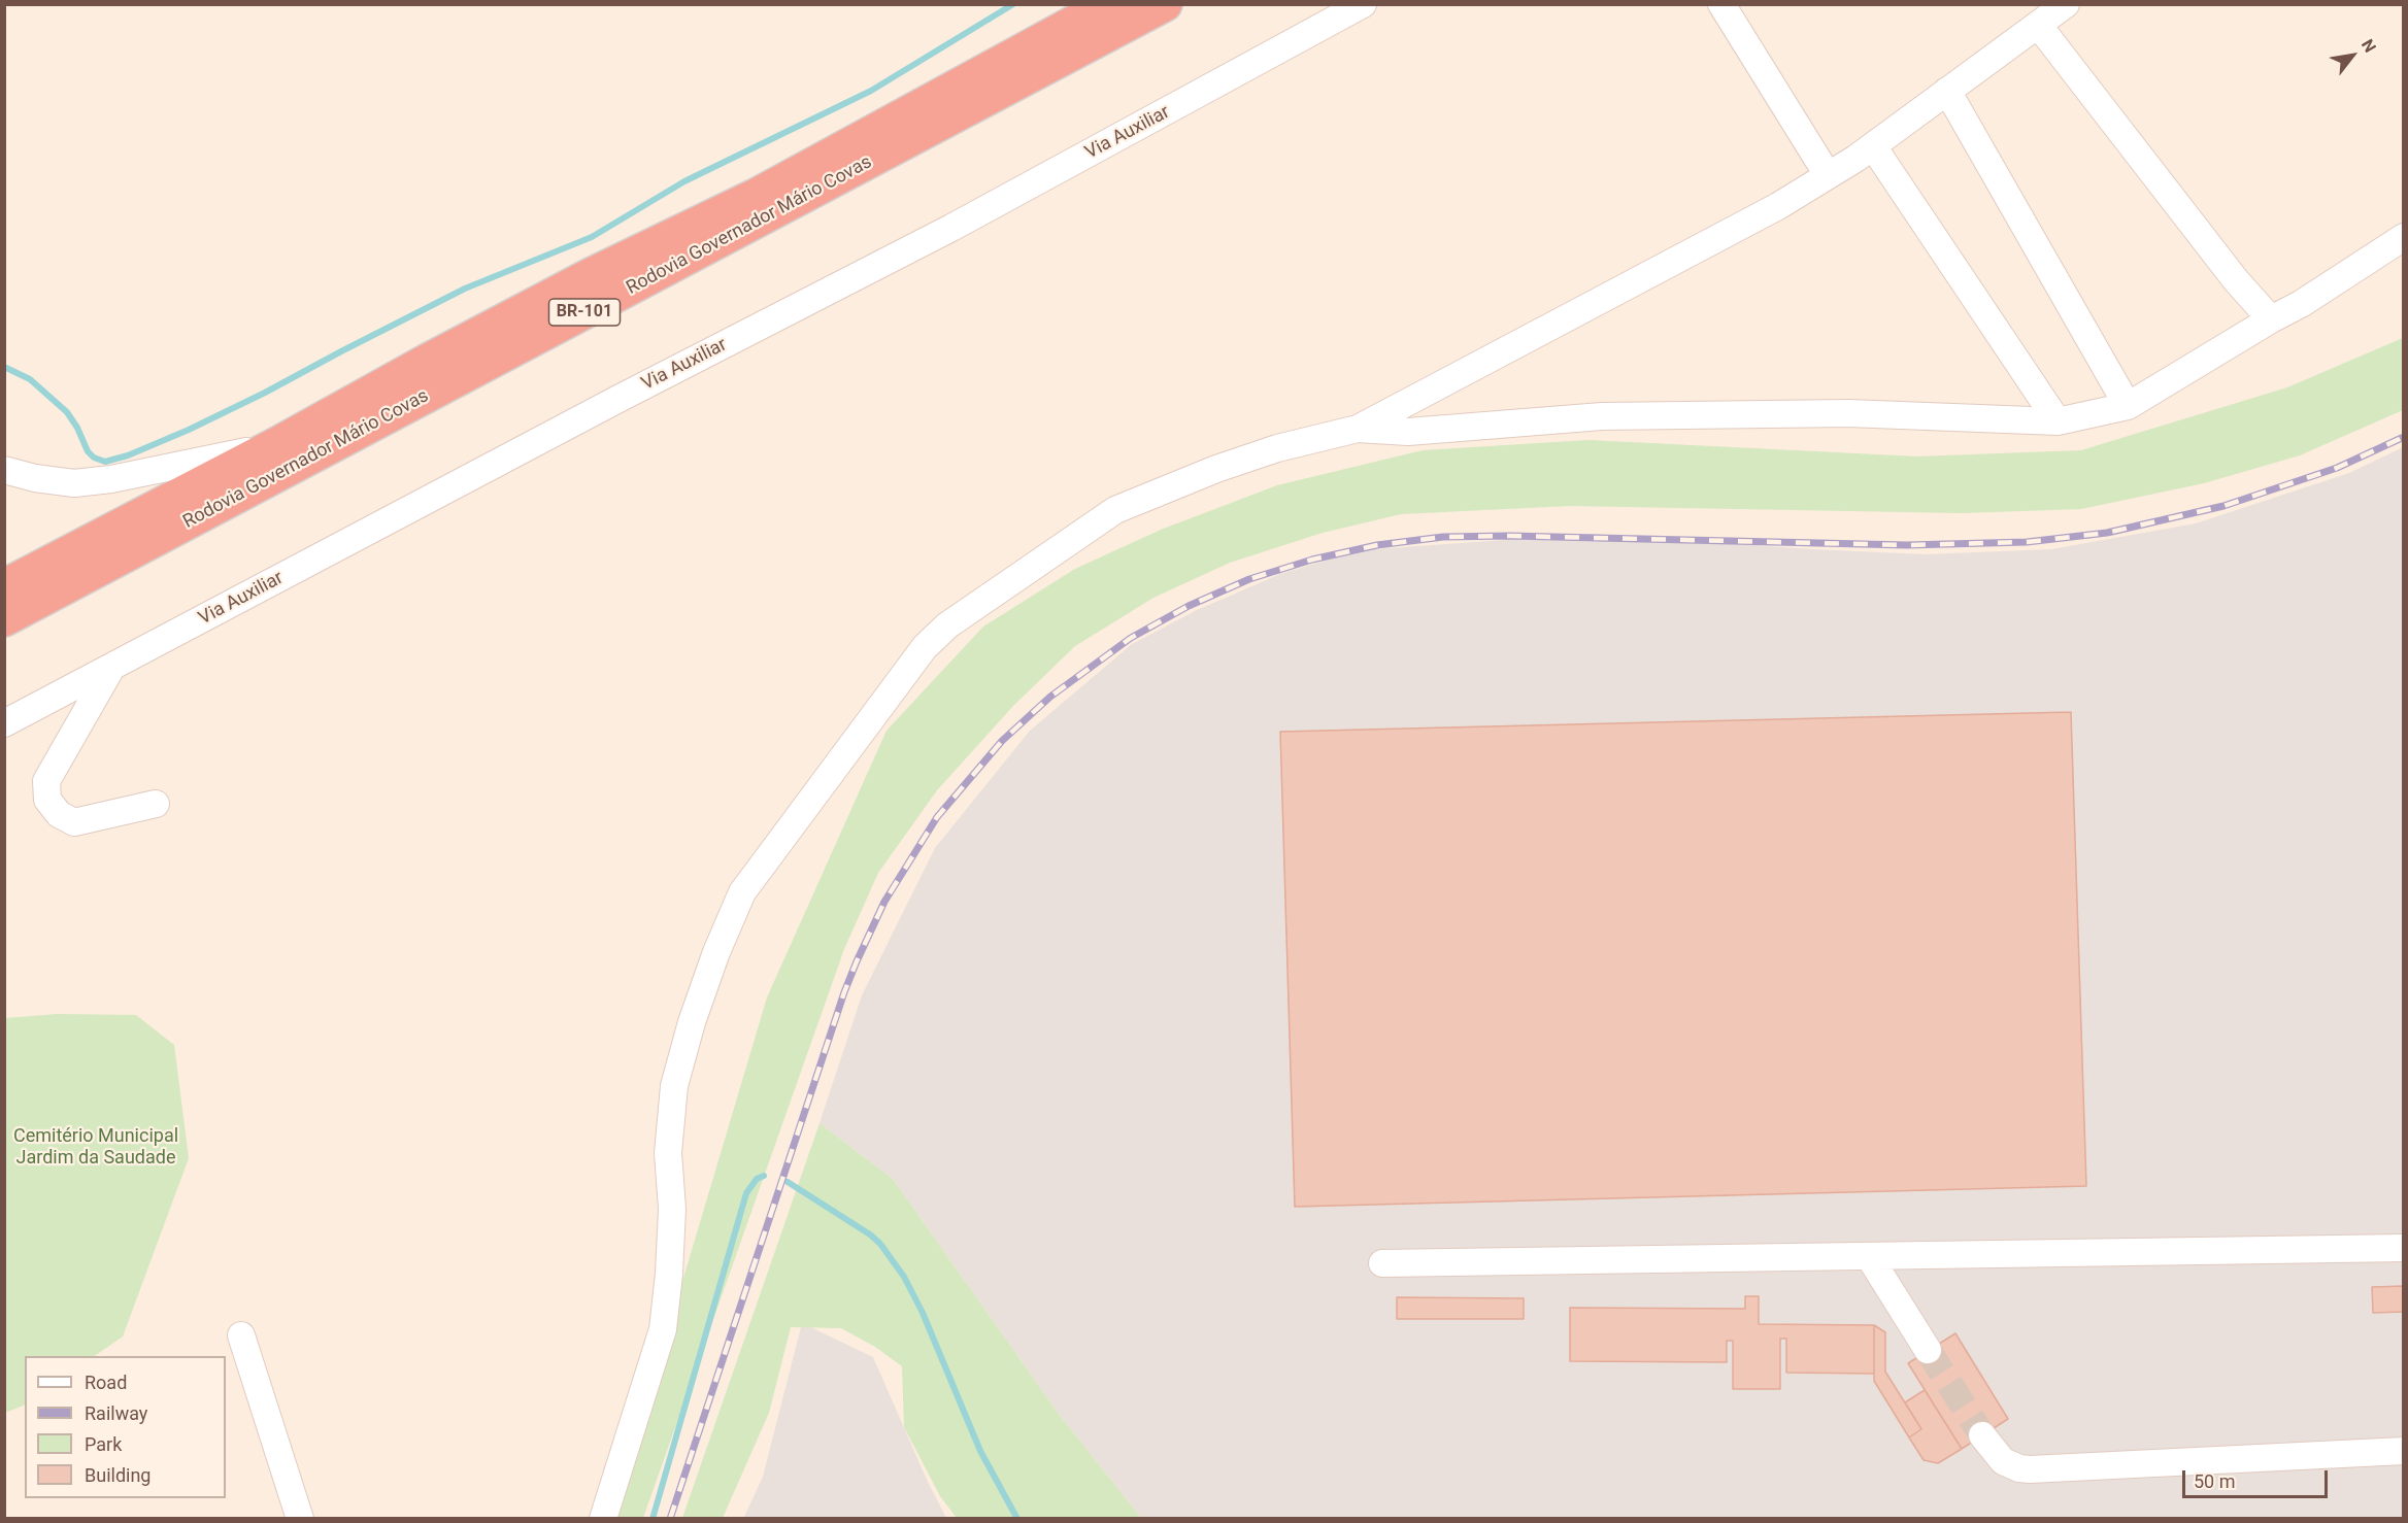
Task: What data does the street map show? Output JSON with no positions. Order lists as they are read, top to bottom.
{
  "streets": {
    "highway": ["Rodovia Governador Mário Covas", "BR-101"],
    "street": ["Via Auxiliar"]
  },
  "parks": ["Cemitério Municipal Jardim da Saudade"],
  "legend": [
    "Road",
    "Railway",
    "Park",
    "Building"
  ],
  "scale_bar": "50 m",
  "north": "top right"
}
